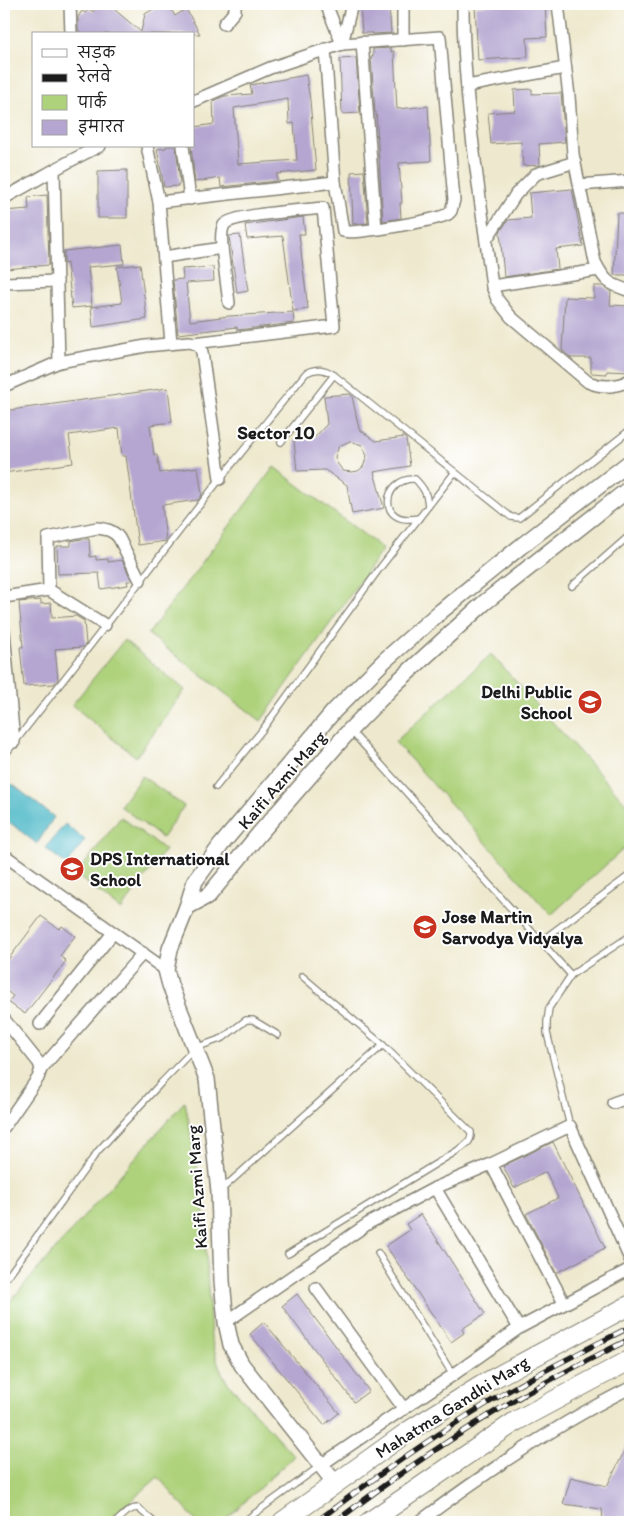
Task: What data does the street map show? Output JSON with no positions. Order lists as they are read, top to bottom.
{
  "streets": {
    "main road": ["Mahatma Gandhi Marg"],
    "street": ["Kaifi Azmi Marg"]
  },
  "crossings": [
    ["Kaifi Azmi Marg", "Mahatma Gandhi Marg"]
  ],
  "districts": ["Sector 10"],
  "places": {
    "school or university": ["Delhi Public School", "DPS International School", "Jose Martin Sarvodya Vidyalya"]
  },
  "legend": [
    "सड़क",
    "रेलवे",
    "पार्क",
    "इमारत"
  ]
}
